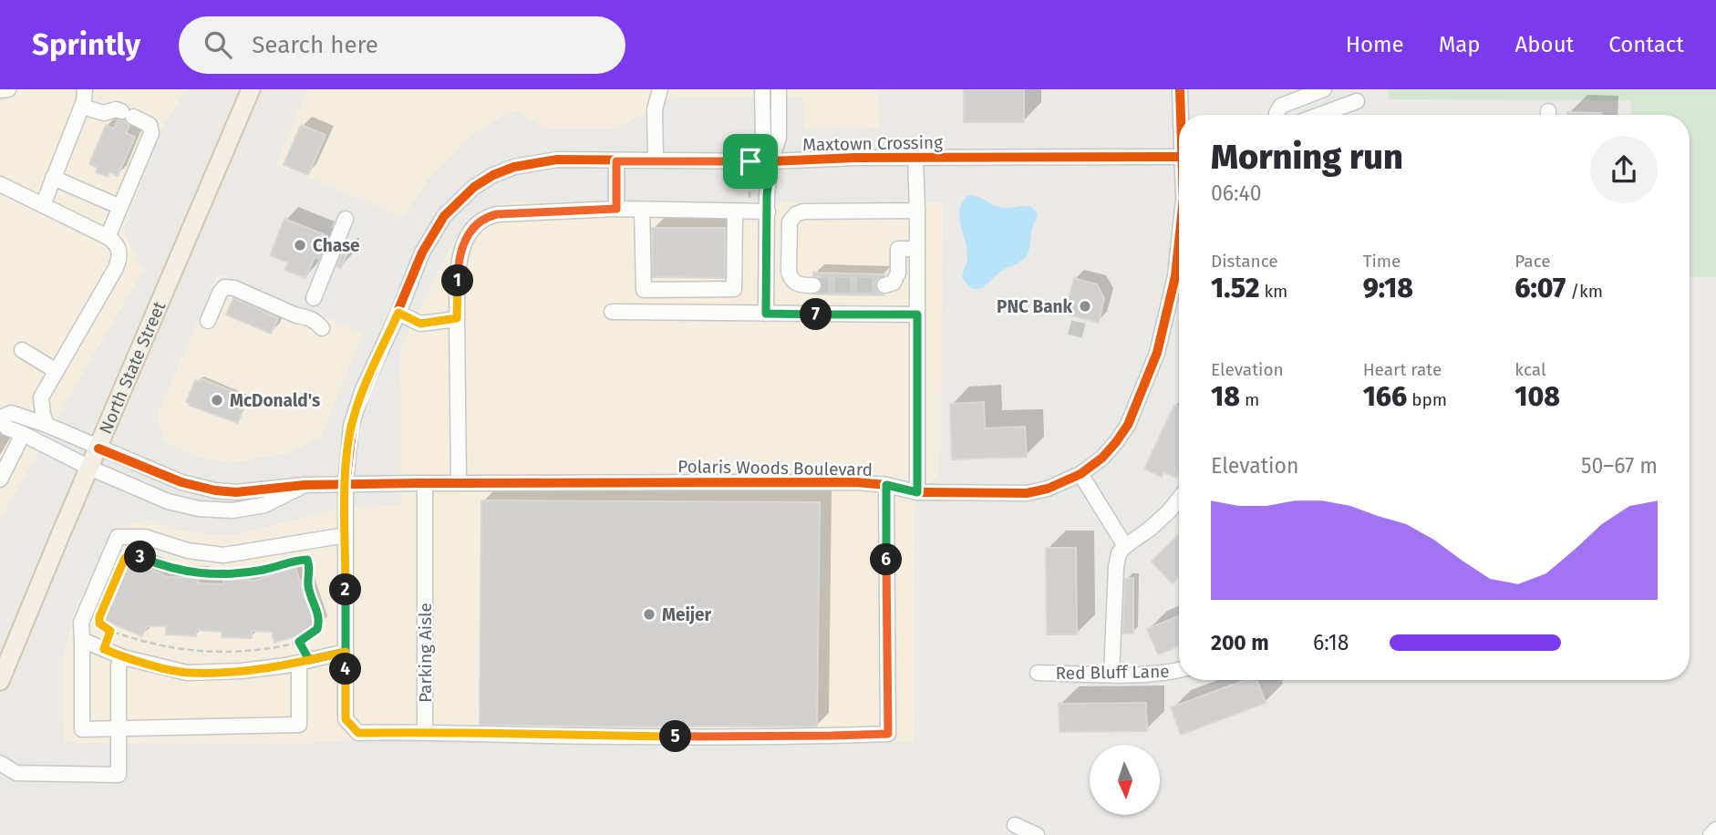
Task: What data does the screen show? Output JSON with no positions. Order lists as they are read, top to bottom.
{
  "streets": {
    "main road": ["North State Street"],
    "street": [
      "Maxtown Crossing",
      "Polaris Woods Boulevard",
      "Parking Aisle",
      "Red Bluff Lane"
    ]
  },
  "crossings": [
    ["Maxtown Crossing", "Polaris Woods Boulevard"],
    ["North State Street", "Polaris Woods Boulevard"],
    ["Polaris Woods Boulevard", "Parking Aisle"]
  ],
  "places": [
    "Chase",
    "PNC Bank",
    "McDonald's",
    "Meijer"
  ],
  "north": "bottom",
  "page": {
    "header": "Sprintly",
    "search": "Search here",
    "nav": [
      "Home",
      "Map",
      "About",
      "Contact"
    ],
    "heading": ["Morning run", "06:40"],
    "stats": [
      ["Distance", "1.52 km"],
      ["Time", "9:18"],
      ["Pace", "6:07 /km"],
      ["Elevation", "18 m"],
      ["Heart rate", "166 bpm"],
      ["kcal", "108"]
    ],
    "pins": [
      "1",
      "7",
      "3",
      "6",
      "2",
      "4",
      "5"
    ],
    "chart": ["Elevation", "50–67 m"],
    "list": [
      {
        "name": "200 m",
        "note": "6:18"
      }
    ]
  }
}
